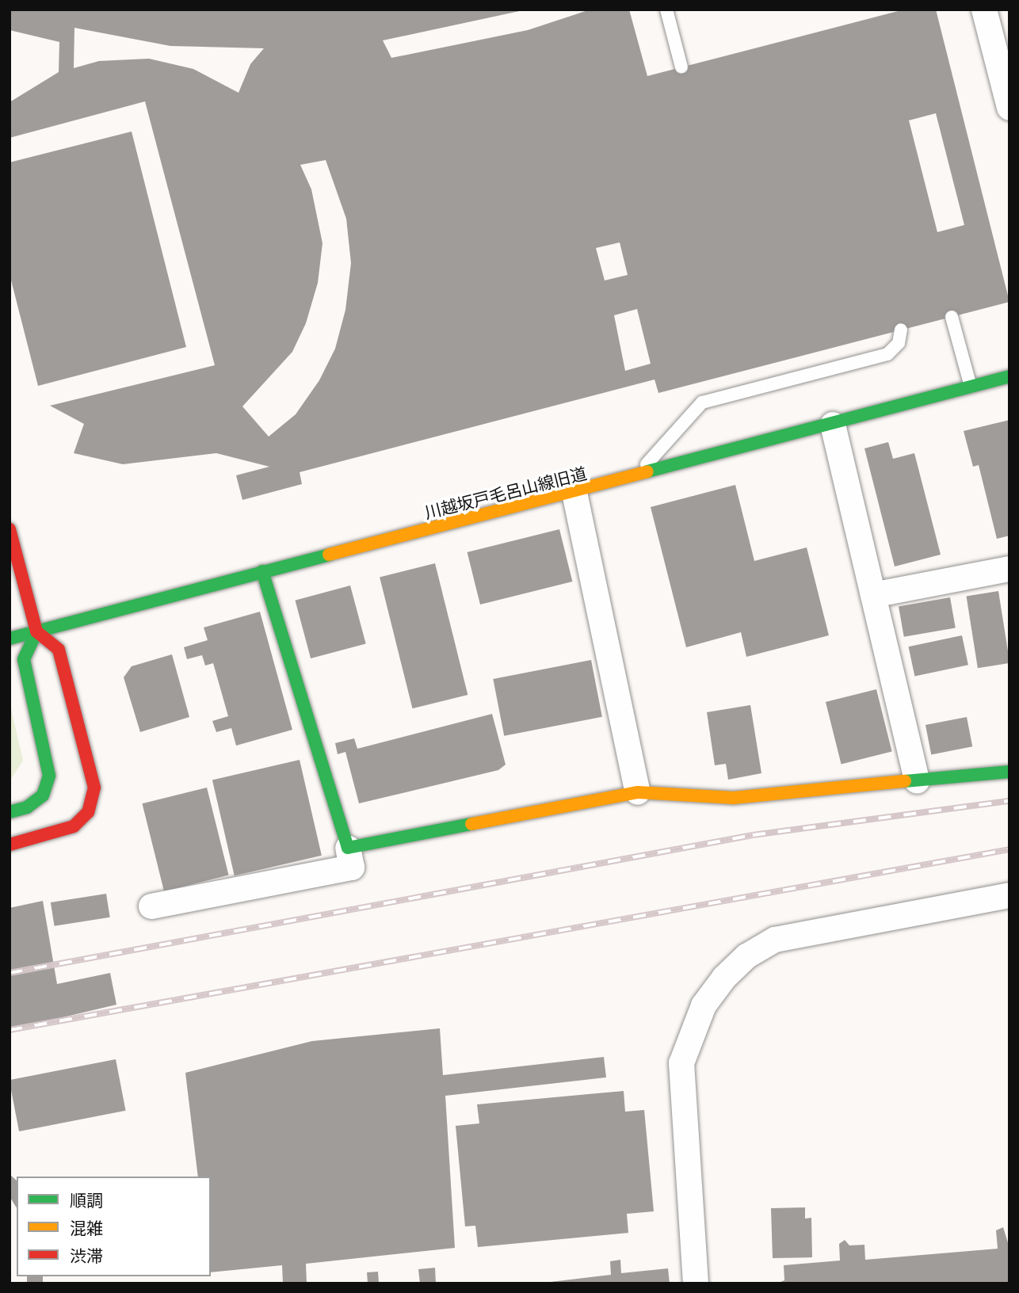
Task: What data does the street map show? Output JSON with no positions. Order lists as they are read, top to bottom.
{
  "streets": {
    "street": ["川越坂戸毛呂山線旧道"]
  },
  "legend": ["順調", "混雑", "渋滞"]
}
